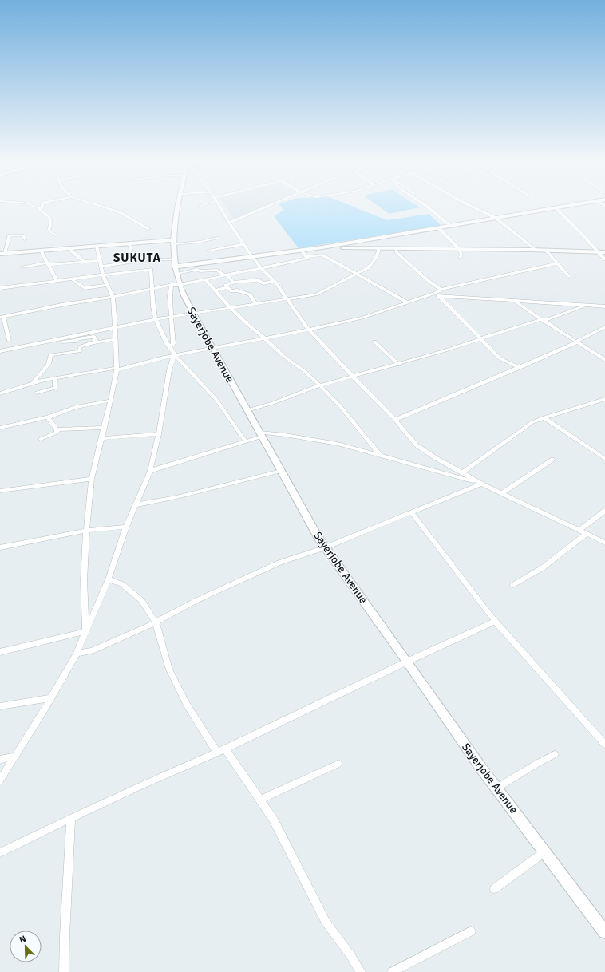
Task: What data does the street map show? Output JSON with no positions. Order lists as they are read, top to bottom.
{
  "streets": {
    "street": ["Sayerjobe Avenue"]
  },
  "districts": ["SUKUTA"],
  "north": "top left"
}
